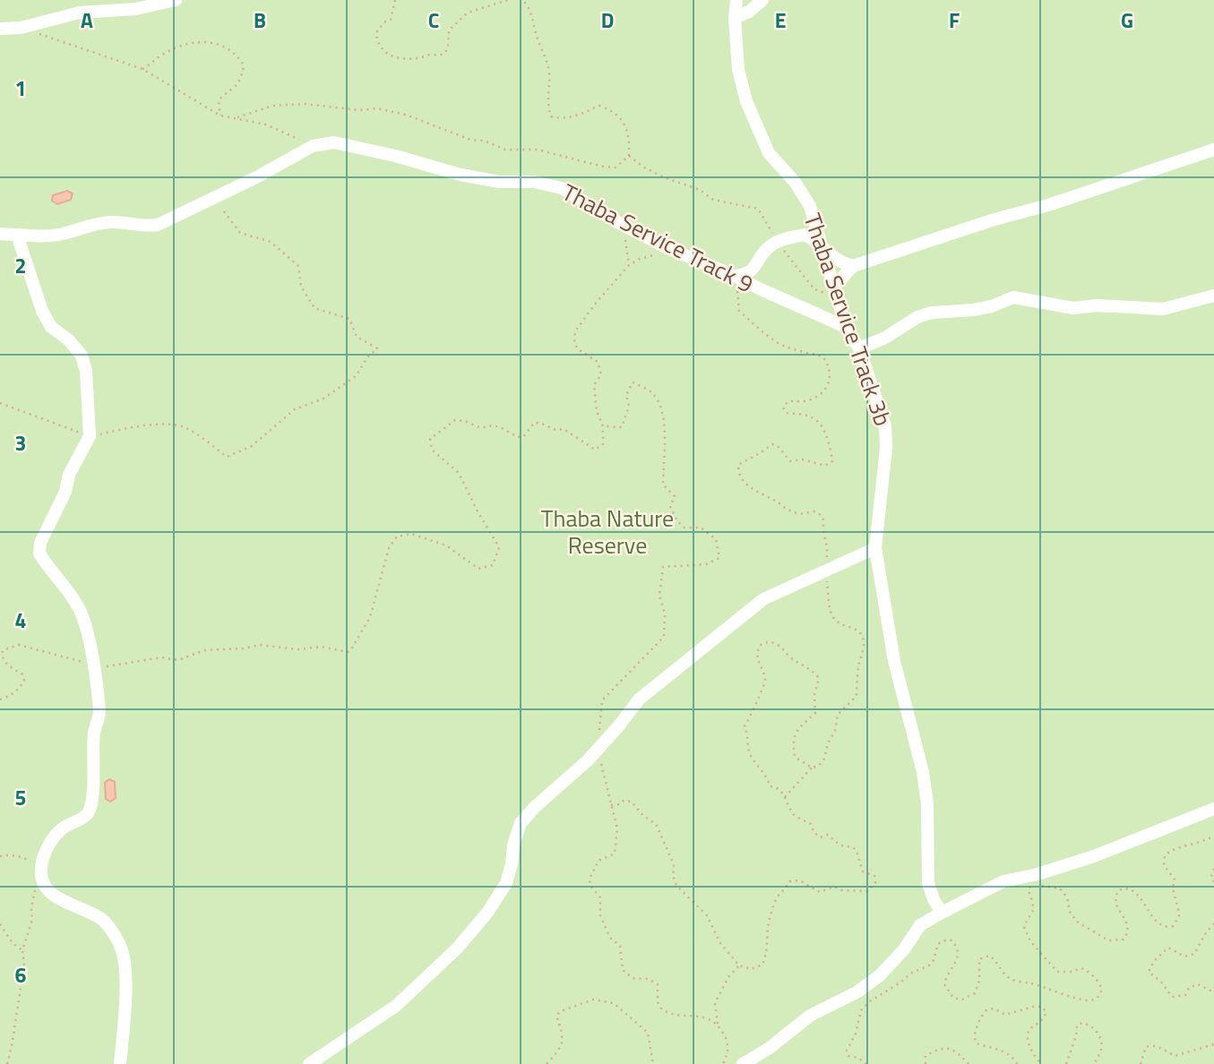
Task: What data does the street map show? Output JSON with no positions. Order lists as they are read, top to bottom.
{
  "streets": {
    "street": ["Thaba Service Track 9", "Thaba Service Track 3b"]
  },
  "crossings": [
    ["Thaba Service Track 9", "Thaba Service Track 3b"]
  ],
  "parks": ["Thaba Nature Reserve"],
  "grid": {
    "columns": [
      "A",
      "B",
      "C",
      "D",
      "E",
      "F",
      "G"
    ],
    "rows": [
      "1",
      "2",
      "3",
      "4",
      "5",
      "6"
    ]
  }
}
